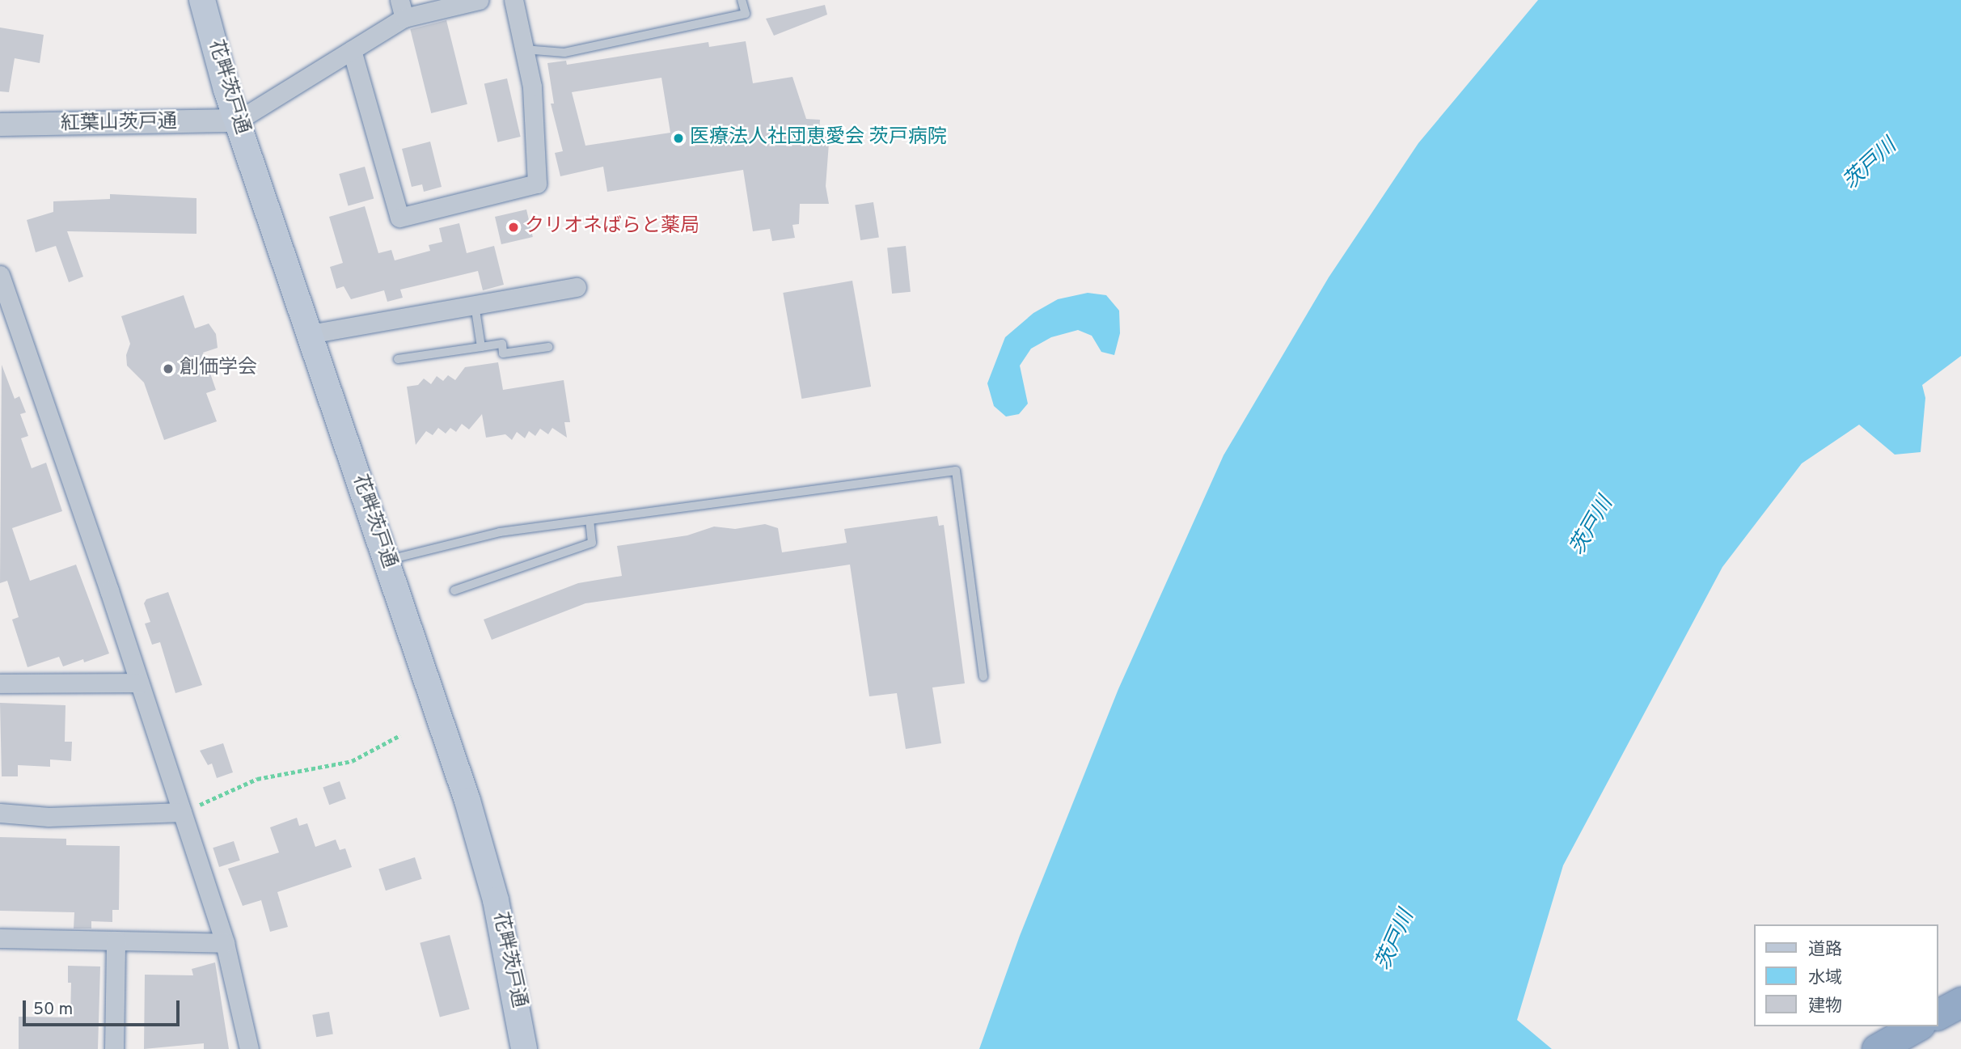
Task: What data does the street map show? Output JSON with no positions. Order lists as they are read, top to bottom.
{
  "streets": {
    "main road": ["花畔茨戸通"],
    "street": ["紅葉山茨戸通"]
  },
  "crossings": [
    ["花畔茨戸通", "紅葉山茨戸通"]
  ],
  "water": ["茨戸川"],
  "places": ["医療法人社団恵愛会 茨戸病院", "クリオネばらと薬局", "創価学会"],
  "legend": ["道路", "水域", "建物"],
  "scale_bar": "50 m"
}
